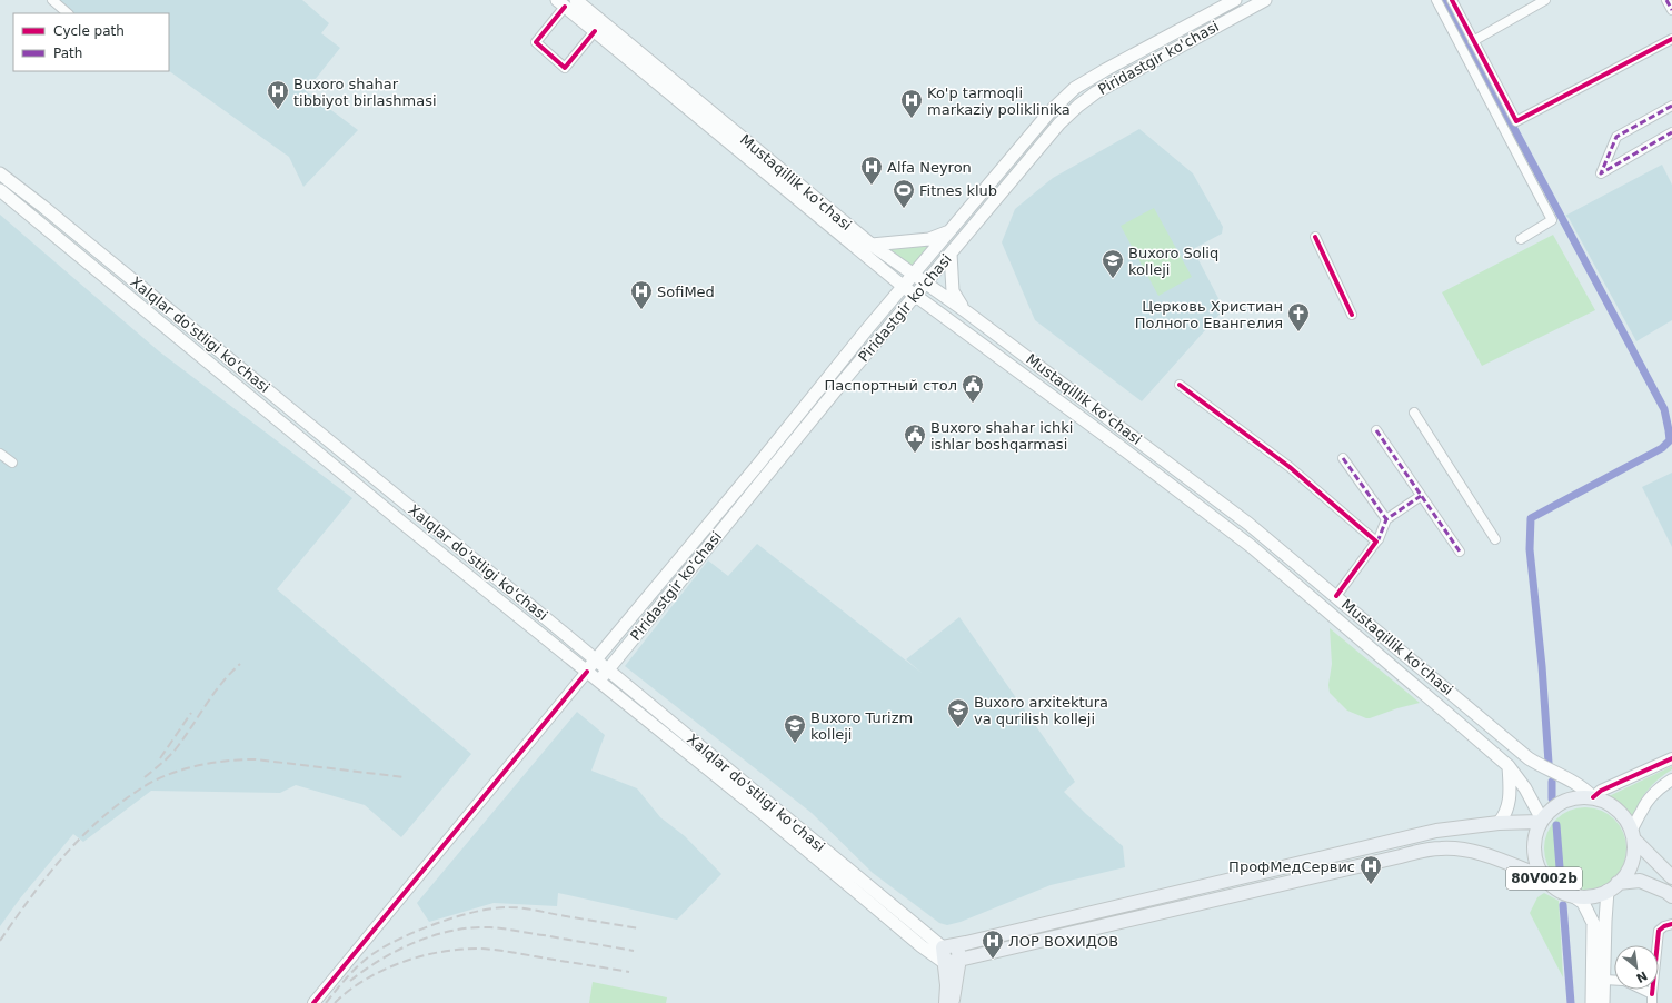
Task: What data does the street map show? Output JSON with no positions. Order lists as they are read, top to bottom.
{
  "streets": {
    "main road": [
      "Piridastgir ko'chasi",
      "Mustaqillik ko'chasi",
      "Xalqlar do'stligi ko'chasi",
      "80V002b"
    ]
  },
  "crossings": [
    ["Piridastgir ko'chasi", "Mustaqillik ko'chasi"],
    ["Piridastgir ko'chasi", "Xalqlar do'stligi ko'chasi"],
    ["Mustaqillik ko'chasi", "80V002b"]
  ],
  "places": {
    "hospital": [
      "Buxoro shahar tibbiyot birlashmasi",
      "Ko'p tarmoqli markaziy poliklinika",
      "Alfa Neyron",
      "SofiMed",
      "ПрофМедСервис",
      "ЛОР ВОХИДОВ"
    ],
    "sports": ["Fitnes klub"],
    "school or university": ["Buxoro Soliq kolleji", "Buxoro arxitektura va qurilish kolleji", "Buxoro Turizm kolleji"],
    "church": ["Церковь Христиан Полного Евангелия"],
    "public building": ["Паспортный стол", "Buxoro shahar ichki ishlar boshqarmasi"]
  },
  "legend": ["Cycle path", "Path"],
  "north": "bottom right"
}
